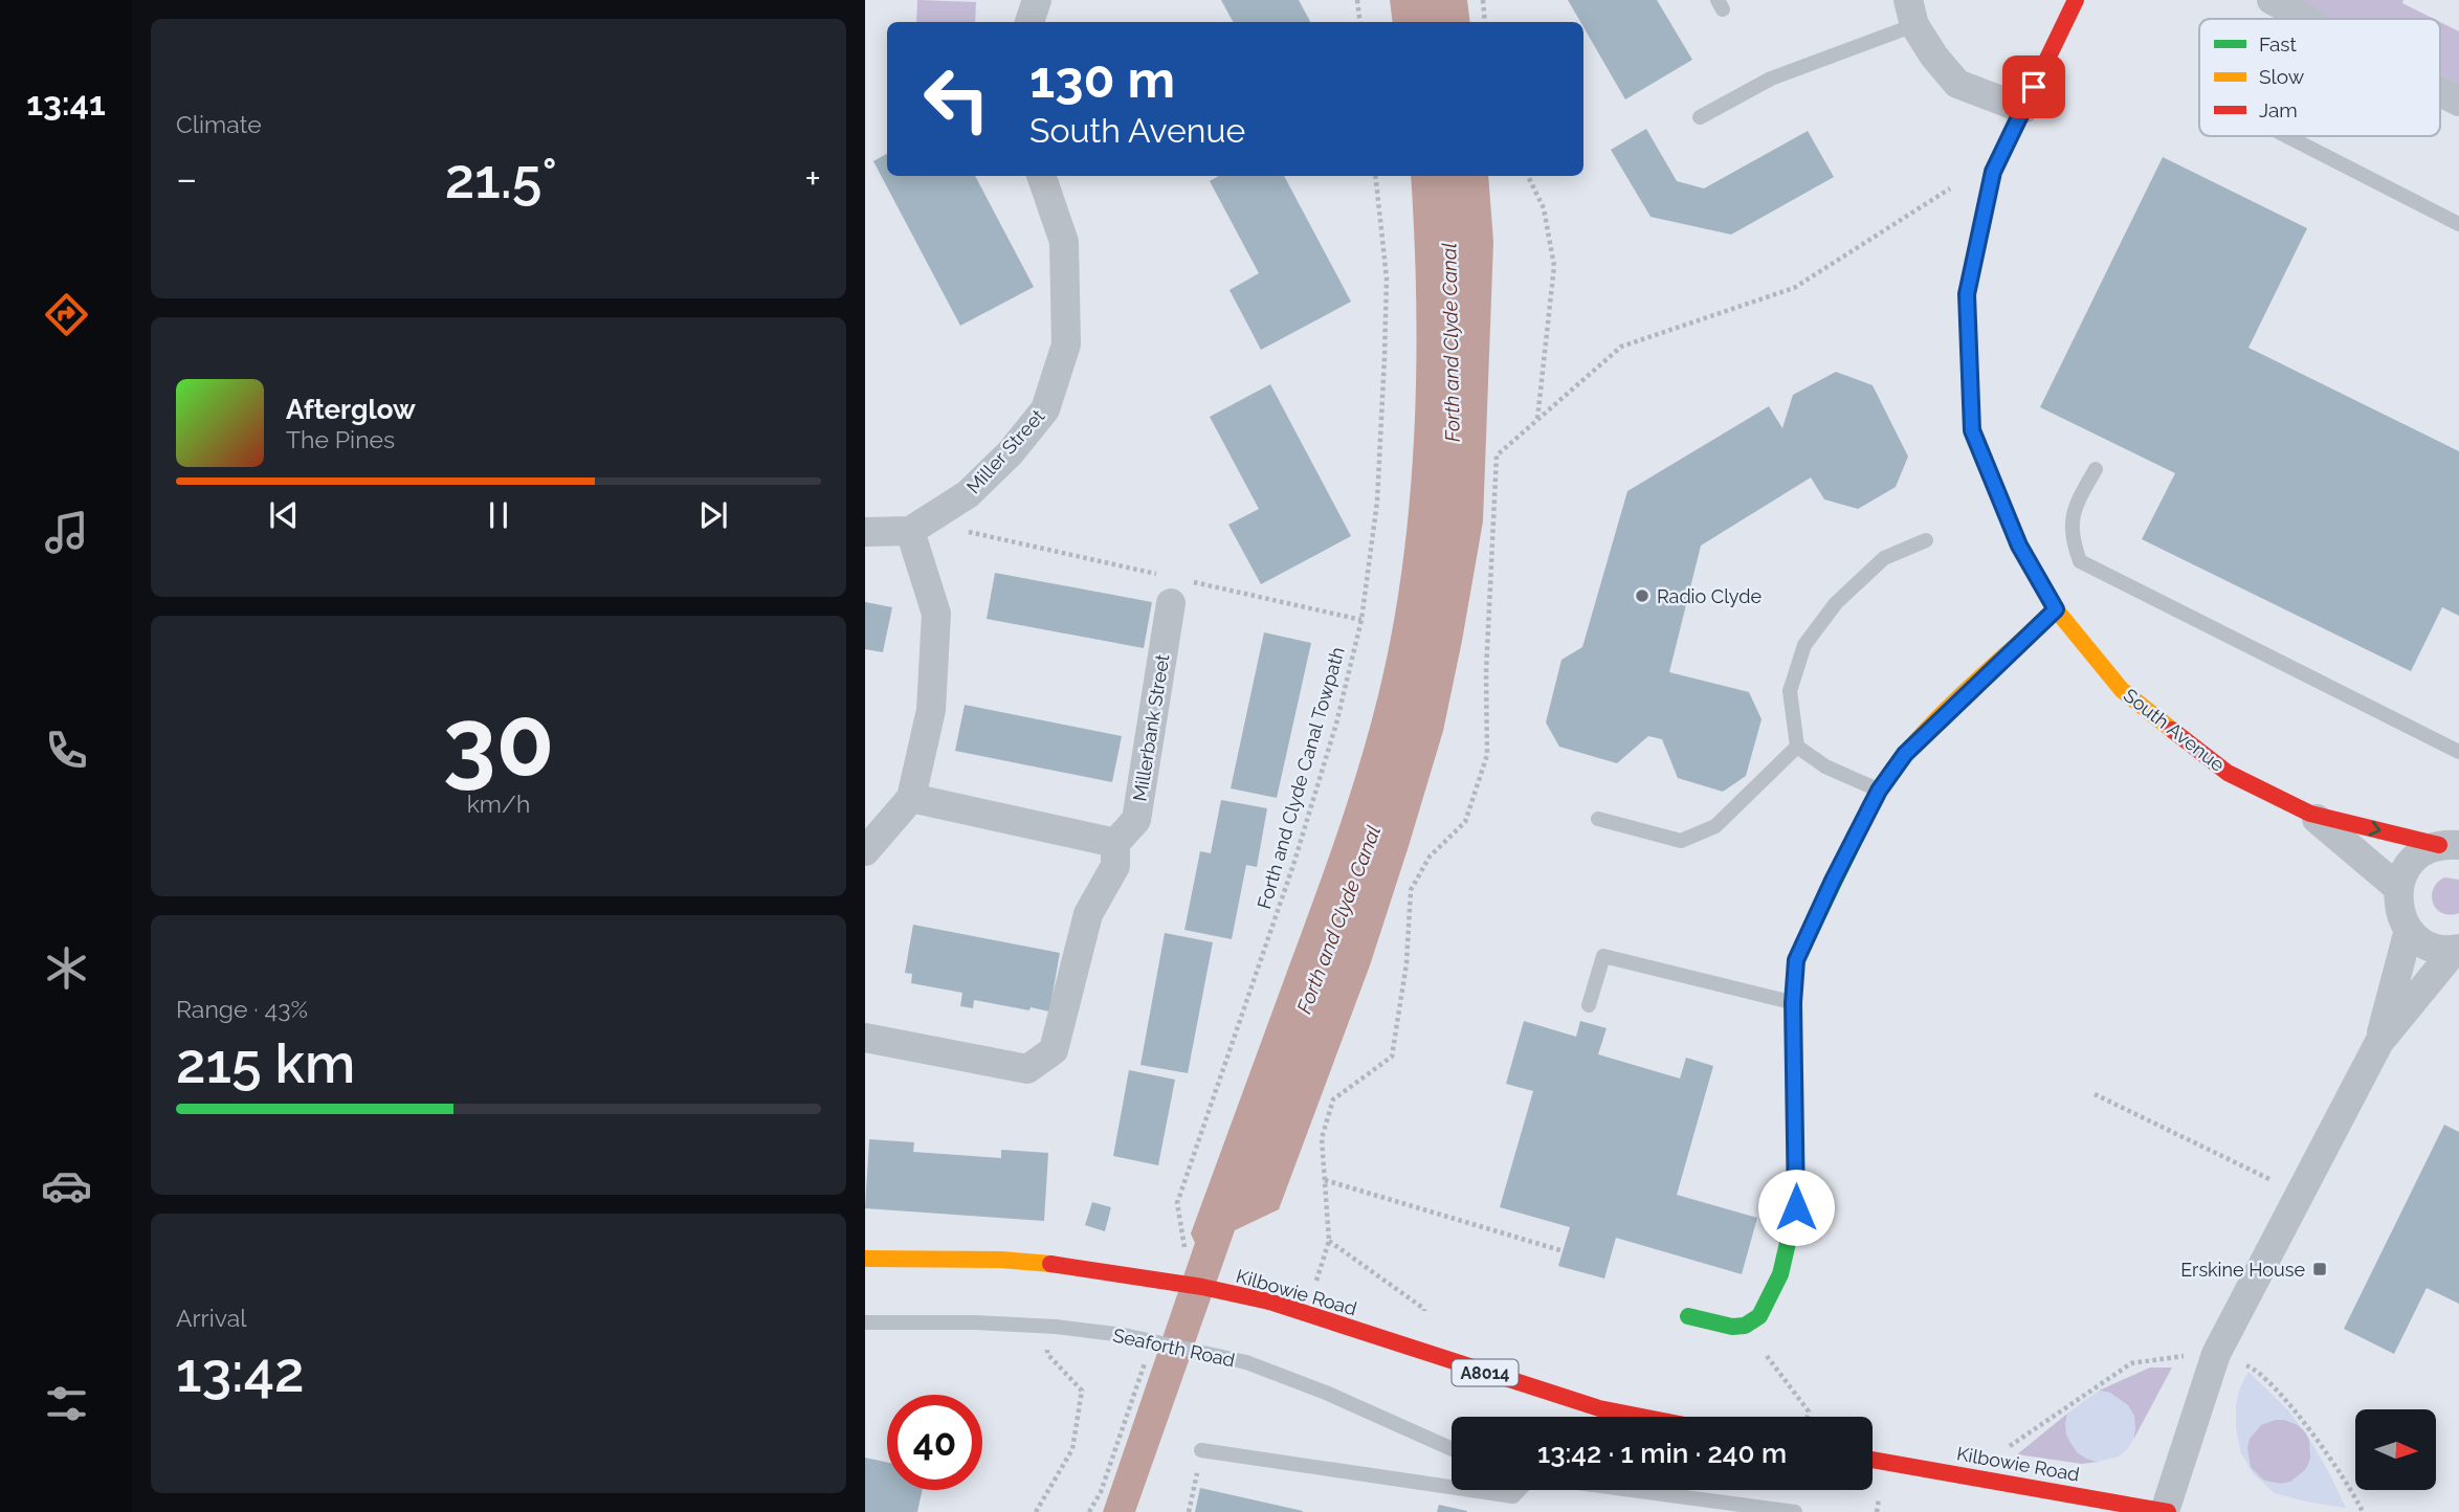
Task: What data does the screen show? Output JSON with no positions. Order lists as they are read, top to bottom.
{
  "streets": {
    "street": [
      "Miller Street",
      "Millerbank Street",
      "South Avenue",
      "Kilbowie Road",
      "A8014"
    ],
    "lane": ["Seaforth Road"],
    "path": ["Forth and Clyde Canal Towpath"]
  },
  "water": ["Forth and Clyde Canal"],
  "places": {
    "other": ["Radio Clyde"],
    "transit": ["Erskine House"]
  },
  "legend": ["Fast", "Slow", "Jam"],
  "north": "right",
  "page": {
    "tabs": "13:41",
    "tile": [
      "Climate",
      ["30", "km/h"],
      ["Range · 43%", "215 km"],
      ["Arrival", "13:42"]
    ],
    "turn": ["130 m", "South Avenue"],
    "heat": ["−", "21.5°", "+"],
    "song": ["Afterglow", "The Pines"],
    "limit": "40",
    "trip": "13:42 · 1 min · 240 m"
  }
}
